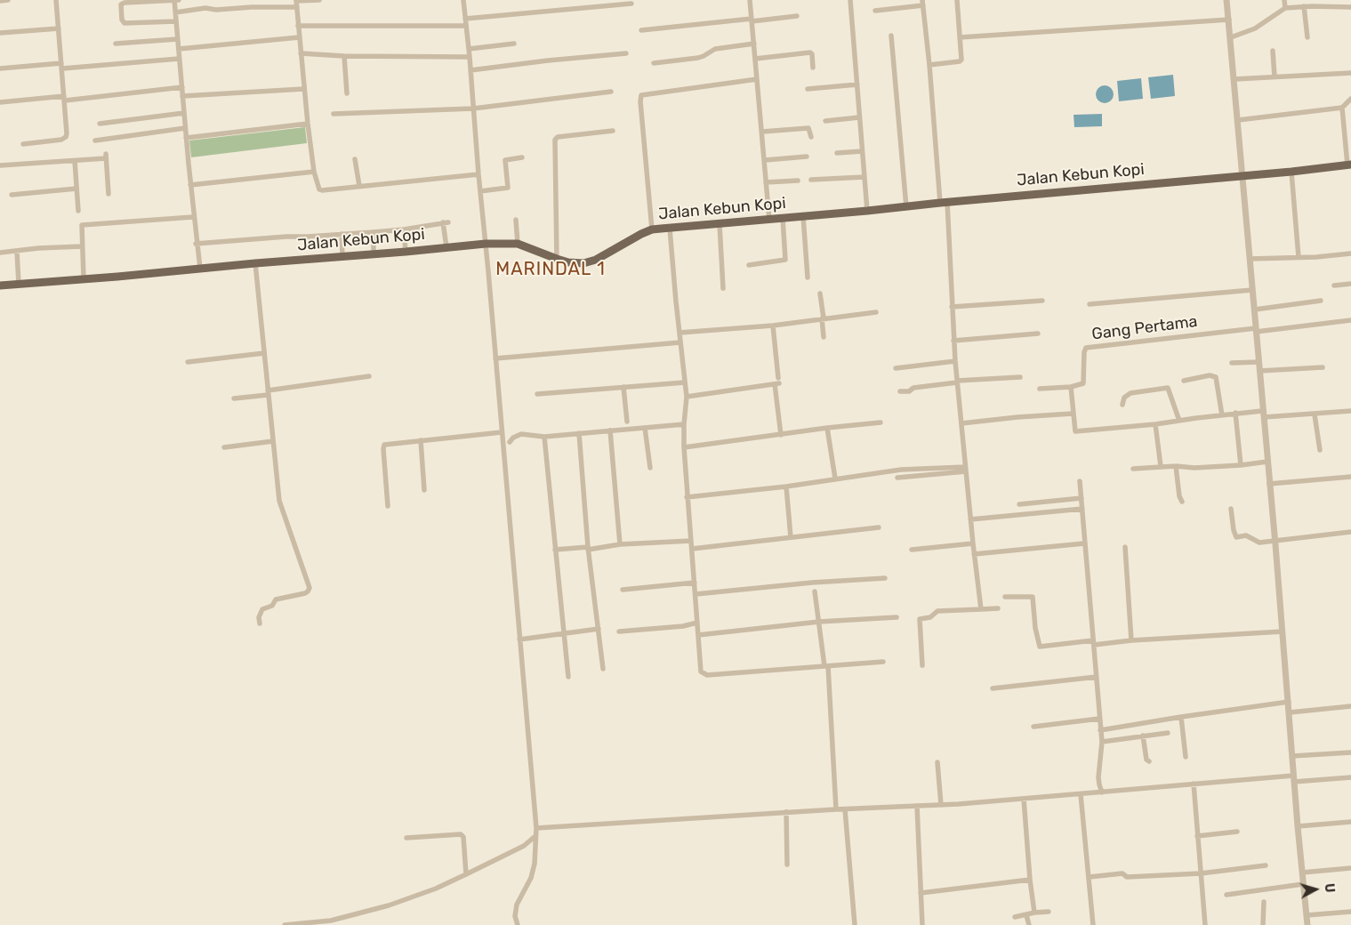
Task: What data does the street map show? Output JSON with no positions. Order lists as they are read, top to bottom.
{
  "streets": {
    "main road": ["Jalan Kebun Kopi"],
    "street": ["Gang Pertama"]
  },
  "districts": ["MARINDAL 1"],
  "north": "right"
}
